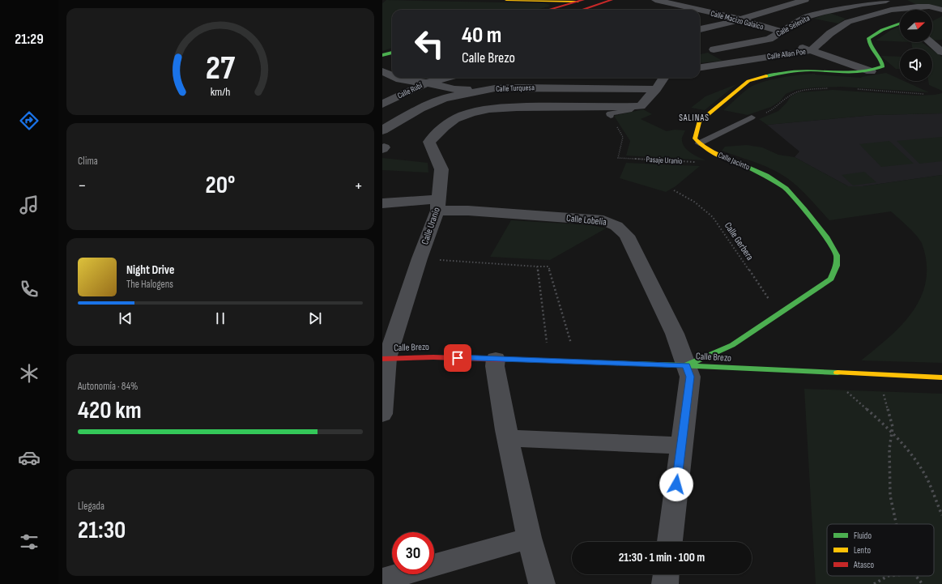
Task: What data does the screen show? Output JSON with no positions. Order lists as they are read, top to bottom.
{
  "streets": {
    "street": [
      "Calle Macizo Galaico",
      "Calle Selenita",
      "Calle Allan Poe",
      "Calle Turquesa",
      "Calle Rubí",
      "Calle Jacinto",
      "Calle Lobelia",
      "Calle Uranio",
      "Calle Brezo"
    ],
    "path": ["Pasaje Uranio", "Calle Gerbera"]
  },
  "crossings": [
    ["Calle Macizo Galaico", "Calle Selenita"],
    ["Calle Jacinto", "Calle Lobelia"],
    ["Calle Jacinto", "Calle Gerbera"],
    ["Calle Jacinto", "Calle Brezo"],
    ["Calle Lobelia", "Calle Uranio"],
    ["Calle Lobelia", "Calle Brezo"],
    ["Calle Uranio", "Calle Brezo"]
  ],
  "districts": ["SALINAS"],
  "legend": ["Fluido", "Lento", "Atasco"],
  "north": "right",
  "page": {
    "tabs": "21:29",
    "turn": ["40 m", "Calle Brezo"],
    "tile": [
      "Clima",
      ["Autonomía · 84%", "420 km"],
      ["Llegada", "21:30"]
    ],
    "heat": ["−", "20°", "+"],
    "song": ["Night Drive", "The Halogens"],
    "limit": "30",
    "trip": "21:30 · 1 min · 100 m",
    "gauge": ["27", "km/h"]
  }
}
